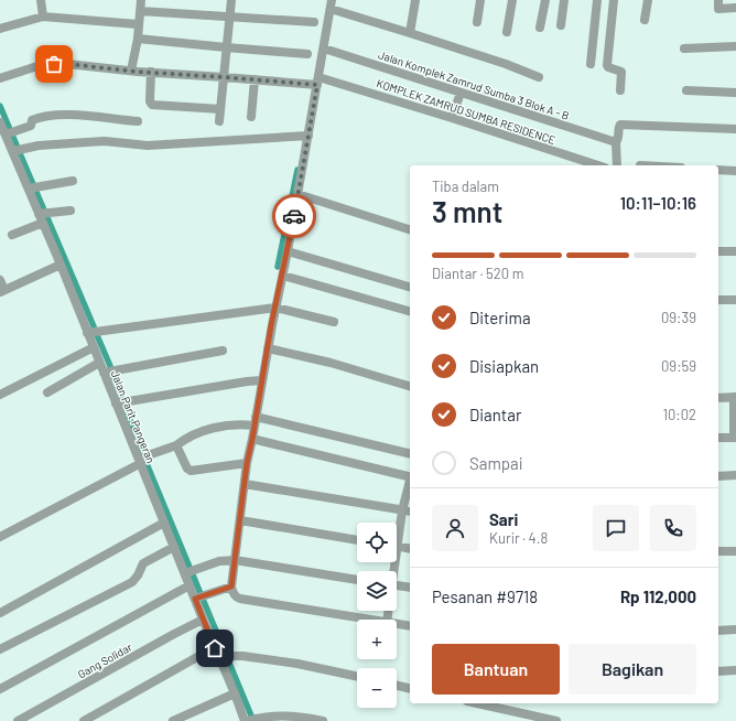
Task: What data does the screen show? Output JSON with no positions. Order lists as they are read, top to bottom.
{
  "streets": {
    "street": [
      "Jalan Komplek Zamrud Sumba 3 Blok A - B",
      "KOMPLEK ZAMRUD SUMBA RESIDENCE",
      "Jalan Parit Pangeran",
      "Gang Solidar"
    ]
  },
  "crossings": [
    ["Jalan Parit Pangeran", "Gang Solidar"]
  ],
  "page": {
    "heading": ["3 mnt", "Tiba dalam", "10:11–10:16"],
    "panel": [
      "Sari",
      "Kurir · 4.8",
      "Pesanan #9718",
      "Rp 112,000"
    ],
    "bar": "Diantar · 520 m",
    "list": [
      ["Diterima", "09:39"],
      ["Disiapkan", "09:59"],
      ["Diantar", "10:02"],
      "Sampai"
    ],
    "map_buttons": ["+", "−"],
    "buttons": ["Bantuan", "Bagikan"]
  }
}
